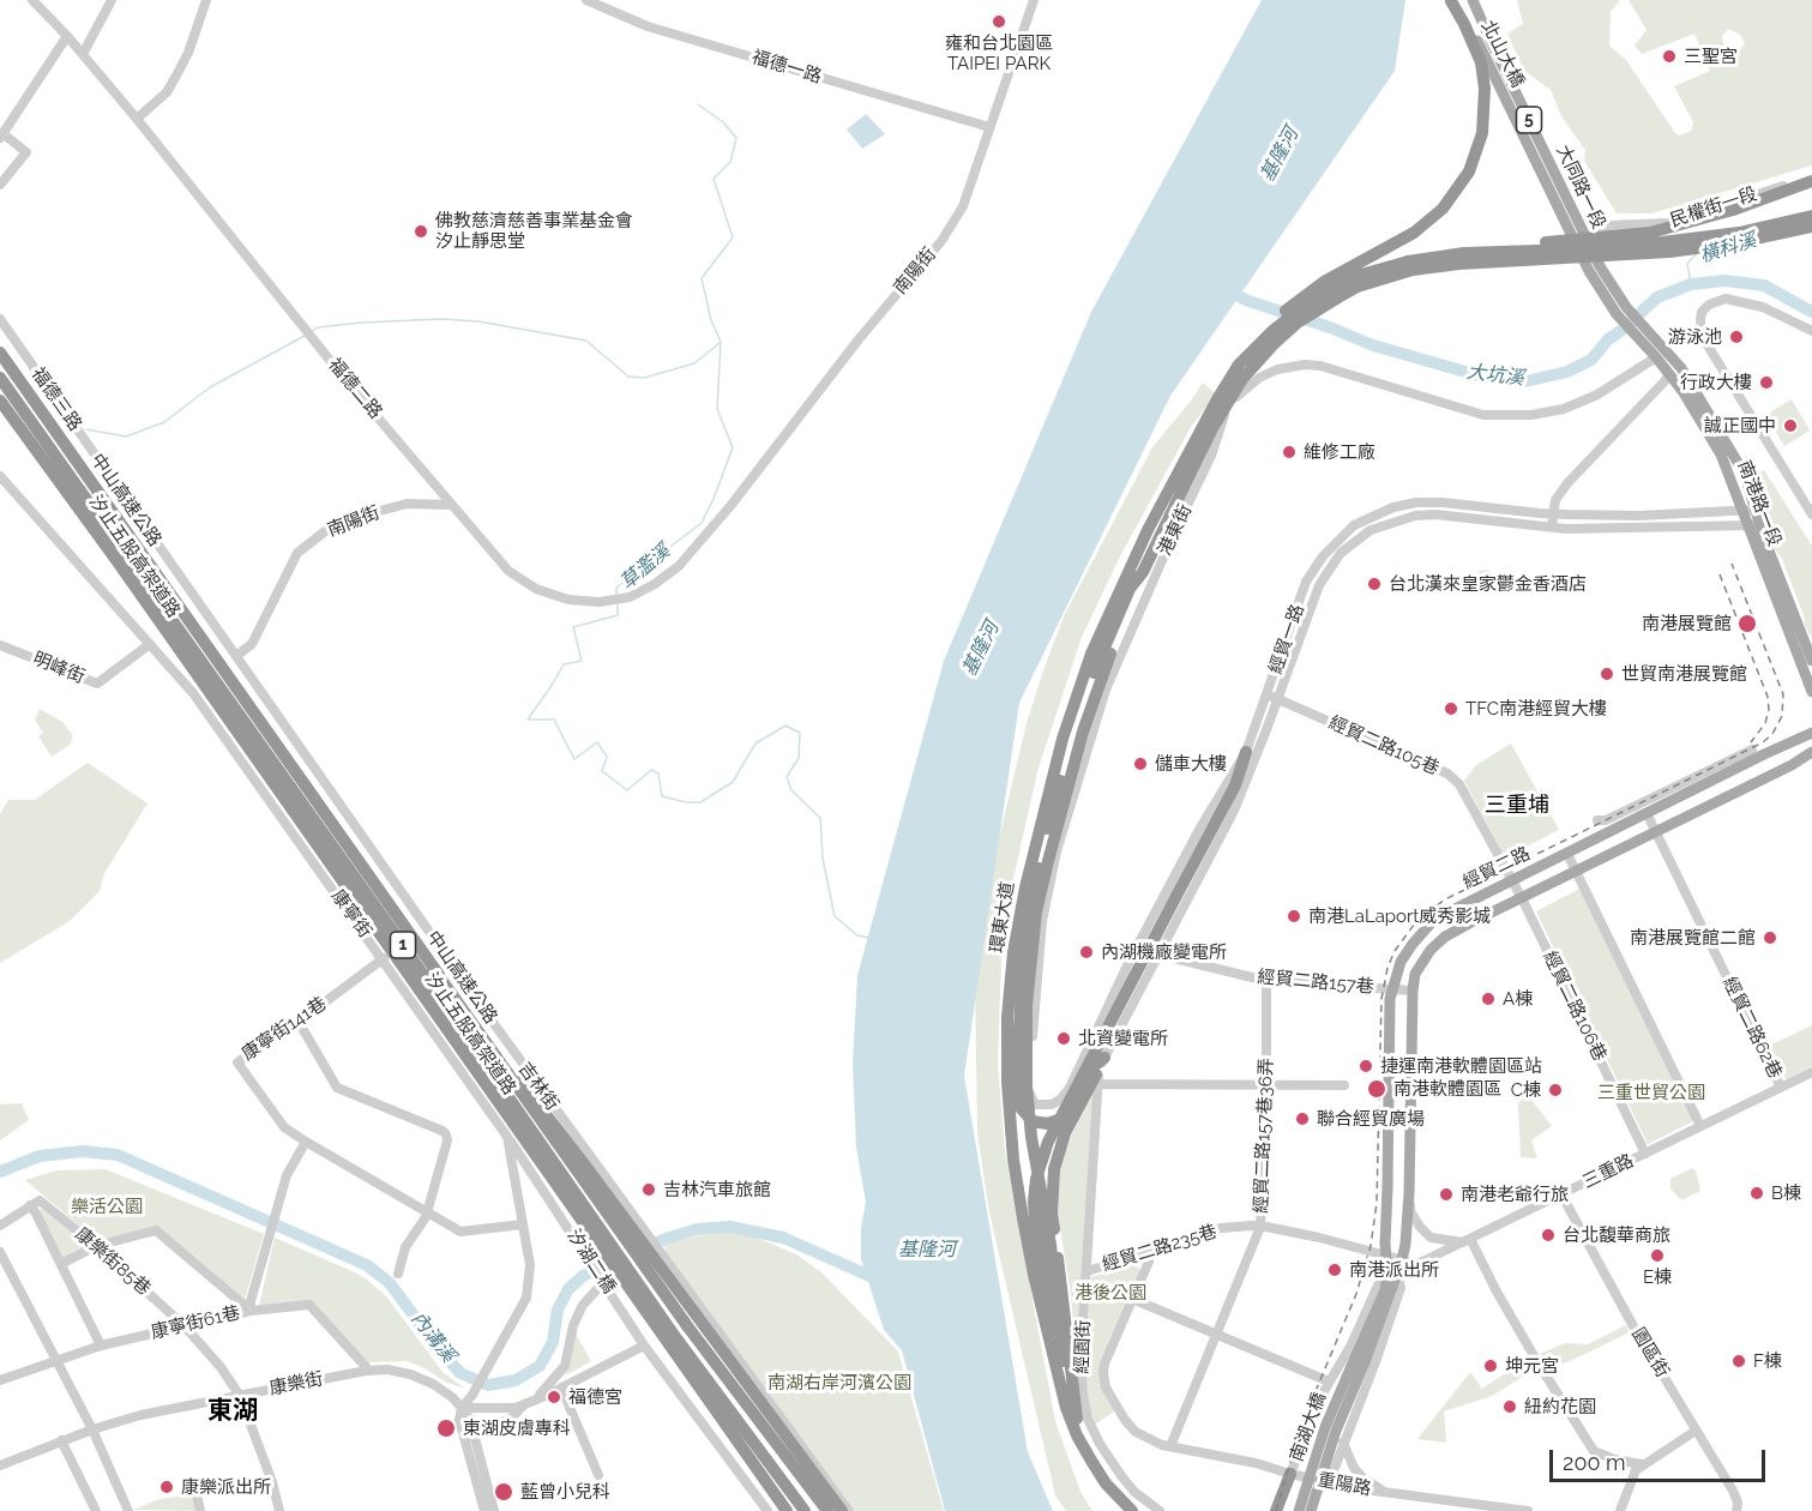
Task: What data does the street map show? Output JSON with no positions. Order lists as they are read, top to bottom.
{
  "streets": {
    "highway": [
      "中山高速公路",
      "汐止五股高架道路",
      "環東大道",
      "1"
    ],
    "main road": [
      "北山大橋",
      "5",
      "大同路一段",
      "南港路一段",
      "經貿二路",
      "南湖大橋"
    ],
    "street": [
      "福德一路",
      "民權街一段",
      "南陽街",
      "福德二路",
      "福德三路",
      "港東街",
      "經貿一路",
      "明峰街",
      "經貿二路105巷",
      "康寧街",
      "經貿二路157巷",
      "經貿二路106巷",
      "經貿二路62巷",
      "康寧街141巷",
      "吉林街",
      "經貿二路157巷36弄",
      "三重路",
      "經貿二路235巷",
      "康樂街85巷",
      "汐湖二橋",
      "康寧街61巷",
      "經園街",
      "園區街",
      "康樂街",
      "重陽路"
    ]
  },
  "crossings": [
    ["北山大橋", "大同路一段"],
    ["福德一路", "南陽街"],
    ["大同路一段", "民權街一段"],
    ["大同路一段", "南港路一段"],
    ["南陽街", "福德二路"],
    ["南陽街", "福德三路"],
    ["南陽街", "吉林街"],
    ["福德三路", "吉林街"],
    ["中山高速公路", "汐止五股高架道路"],
    ["南港路一段", "港東街"],
    ["南港路一段", "經貿一路"],
    ["港東街", "經貿一路"],
    ["經貿一路", "經貿二路105巷"],
    ["經貿一路", "經貿二路157巷"],
    ["經貿一路", "經園街"],
    ["明峰街", "康寧街"],
    ["經貿二路105巷", "經貿二路"],
    ["經貿二路105巷", "經貿二路106巷"],
    ["經貿二路", "經貿二路157巷"],
    ["經貿二路", "經貿二路106巷"],
    ["經貿二路", "經貿二路62巷"],
    ["經貿二路", "三重路"],
    ["經貿二路", "經貿二路235巷"],
    ["經貿二路", "南湖大橋"],
    ["康寧街", "康寧街141巷"],
    ["康寧街", "汐湖二橋"],
    ["康寧街", "康樂街"],
    ["經貿二路157巷", "經貿二路157巷36弄"],
    ["經貿二路106巷", "三重路"],
    ["經貿二路62巷", "三重路"],
    ["經貿二路157巷36弄", "經貿二路235巷"],
    ["經貿二路157巷36弄", "重陽路"],
    ["三重路", "經貿二路235巷"],
    ["三重路", "園區街"],
    ["經貿二路235巷", "經園街"],
    ["經貿二路235巷", "重陽路"],
    ["康樂街85巷", "康寧街61巷"],
    ["康樂街85巷", "康樂街"],
    ["康寧街61巷", "康樂街"]
  ],
  "districts": ["三重埔", "東湖"],
  "water": [
    "基隆河",
    "橫科溪",
    "大坑溪",
    "草濫溪",
    "內溝溪"
  ],
  "parks": [
    "三重世貿公園",
    "樂活公園",
    "港後公園",
    "南湖右岸河濱公園"
  ],
  "places": [
    "雍和台北園區 TAIPEI PARK",
    "三聖宮",
    "佛教慈濟慈善事業基金會 汐止靜思堂",
    "游泳池",
    "行政大樓",
    "誠正國中",
    "維修工廠",
    "台北漢來皇家鬱金香酒店",
    "南港展覽館",
    "世貿南港展覽館",
    "TFC南港經貿大樓",
    "儲車大樓",
    "南港LaLaport威秀影城",
    "南港展覽館二館",
    "內湖機廠變電所",
    "A棟",
    "北資變電所",
    "捷運南港軟體園區站",
    "南港軟體園區",
    "C棟",
    "聯合經貿廣場",
    "吉林汽車旅館",
    "B棟",
    "南港老爺行旅",
    "台北馥華商旅",
    "E棟",
    "南港派出所",
    "F棟",
    "坤元宮",
    "福德宮",
    "紐約花園",
    "東湖皮膚專科",
    "康樂派出所",
    "藍曾小兒科"
  ],
  "scale_bar": "200 m"
}
